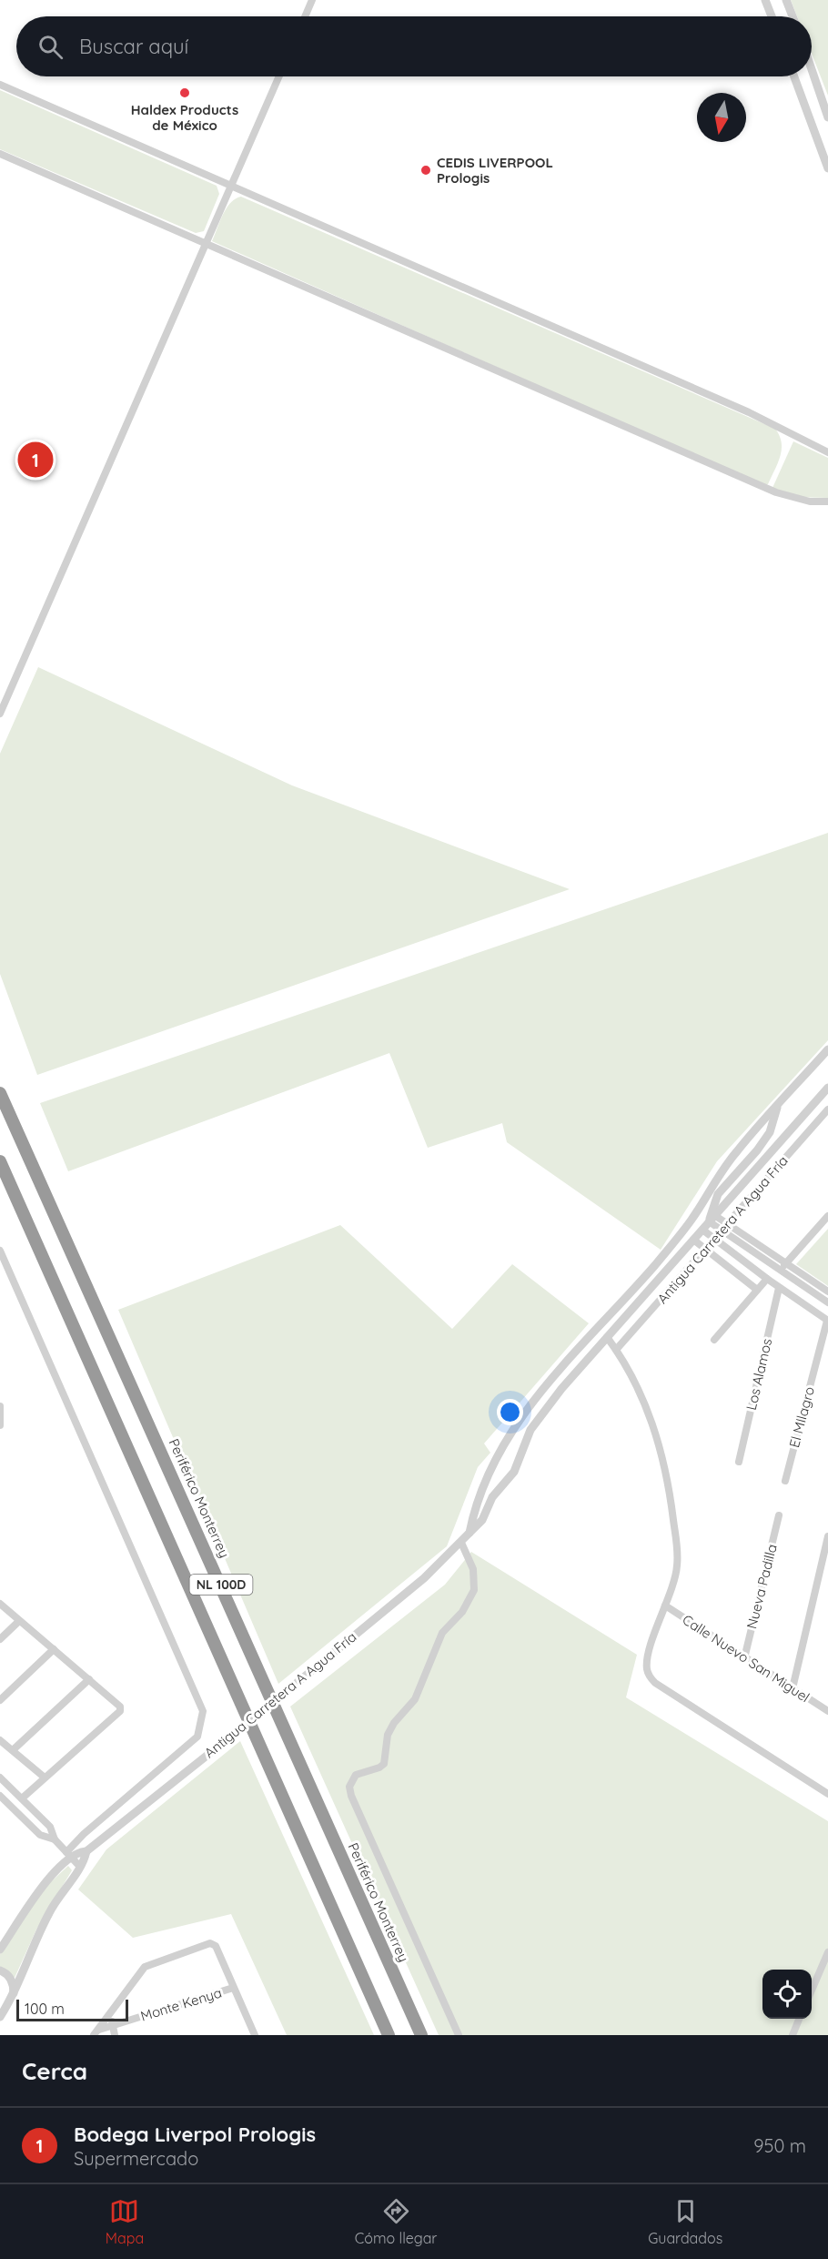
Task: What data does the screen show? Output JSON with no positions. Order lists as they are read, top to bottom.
{
  "streets": {
    "highway": ["Periférico Monterrey", "NL 100D"],
    "street": [
      "Antigua Carretera A Agua Fría",
      "Los Alamos",
      "El MIlagro",
      "Nueva Padilla",
      "Calle Nuevo San Miguel",
      "Monte Kenya"
    ]
  },
  "crossings": [
    ["Nueva Padilla", "Calle Nuevo San Miguel"]
  ],
  "places": ["Haldex Products de México", "CEDIS LIVERPOOL Prologis"],
  "scale_bar": "100 m",
  "north": "bottom",
  "page": {
    "search": "Buscar aquí",
    "pins": "1",
    "scale": "100 m",
    "heading": "Cerca",
    "list": [
      {
        "mark": "1",
        "name": "Bodega Liverpol Prologis",
        "note": "Supermercado",
        "value": "950 m"
      }
    ],
    "nav": ["Mapa", "Cómo llegar", "Guardados"]
  }
}
